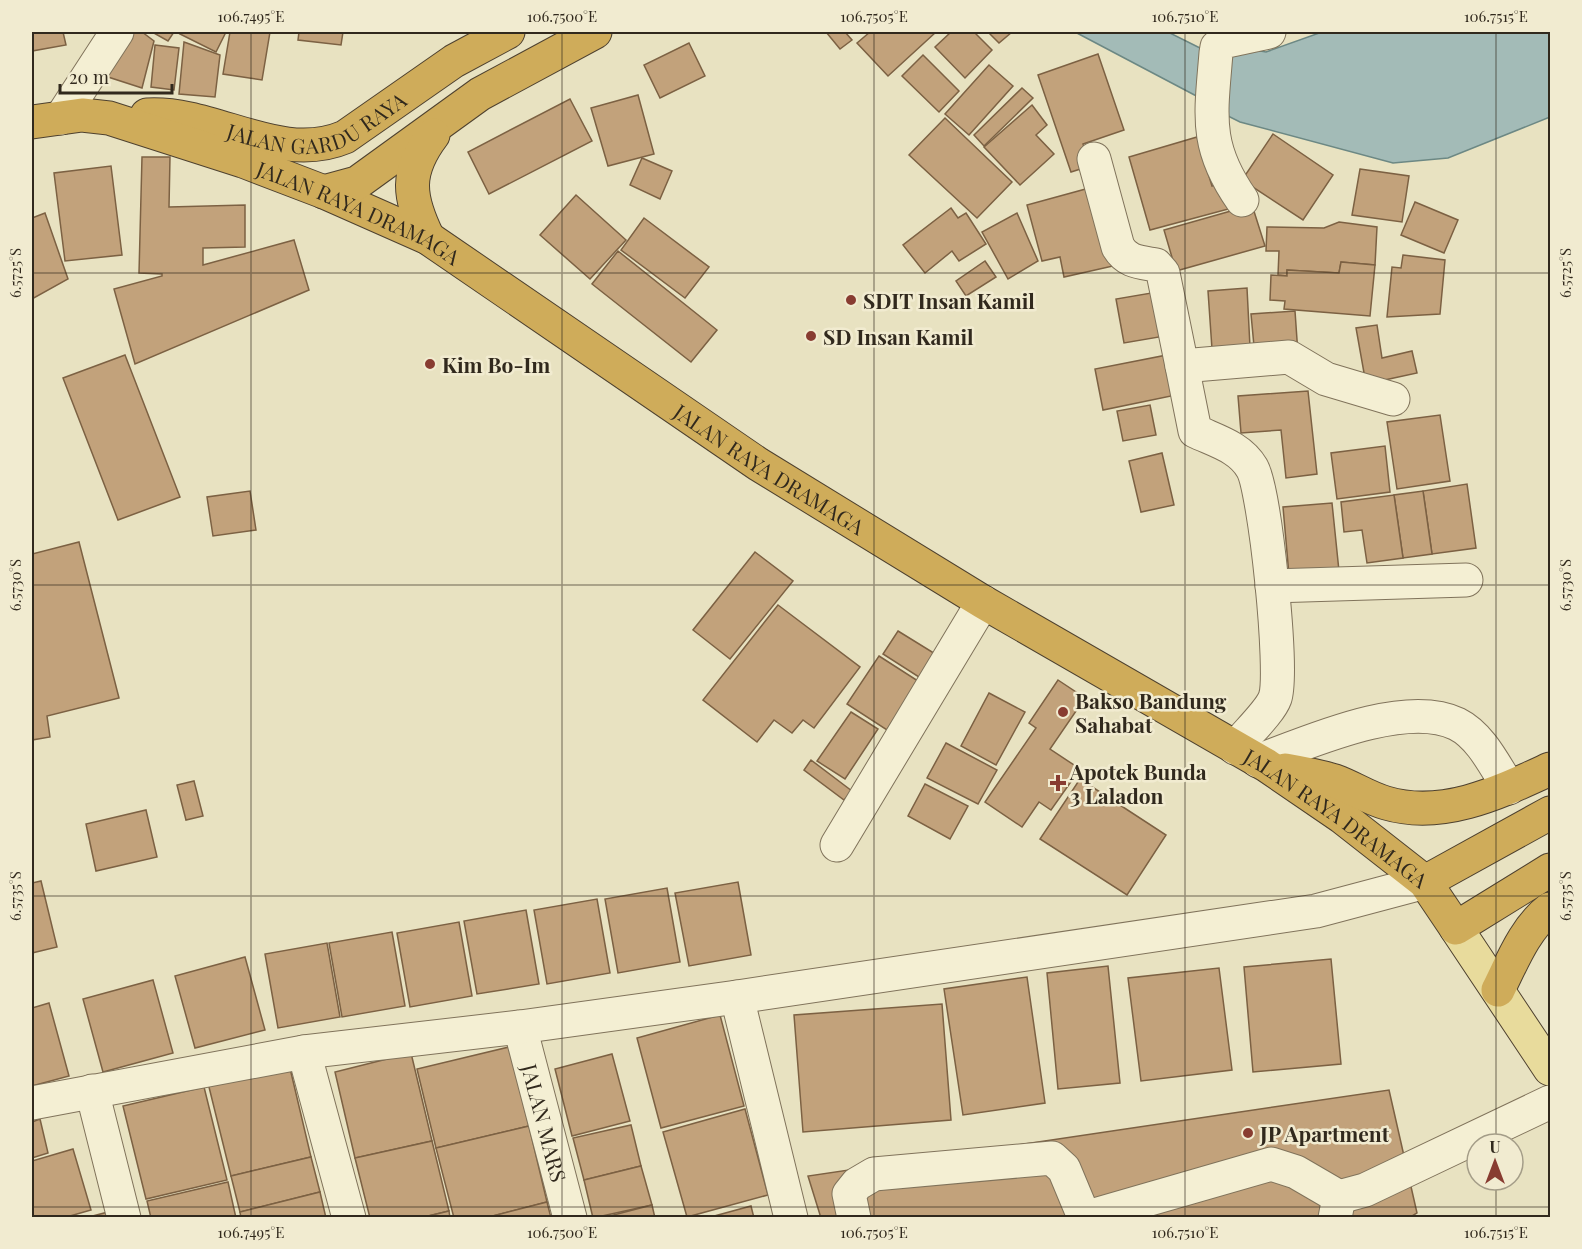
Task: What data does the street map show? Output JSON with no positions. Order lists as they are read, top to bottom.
{
  "streets": {
    "highway": ["JALAN GARDU RAYA", "JALAN RAYA DRAMAGA"],
    "street": ["JALAN MARS"]
  },
  "crossings": [
    ["JALAN GARDU RAYA", "JALAN RAYA DRAMAGA"]
  ],
  "places": {
    "other": [
      "SDIT Insan Kamil",
      "SD Insan Kamil",
      "Kim Bo-Im",
      "Bakso Bandung Sahabat",
      "JP Apartment"
    ],
    "health": ["Apotek Bunda 3 Laladon"]
  },
  "scale_bar": "20 m",
  "north": "top",
  "coordinates": [
    "106.7495°E",
    "106.7500°E",
    "106.7505°E",
    "106.7510°E",
    "106.7515°E",
    "6.5725°S",
    "6.5730°S",
    "6.5735°S"
  ]
}
